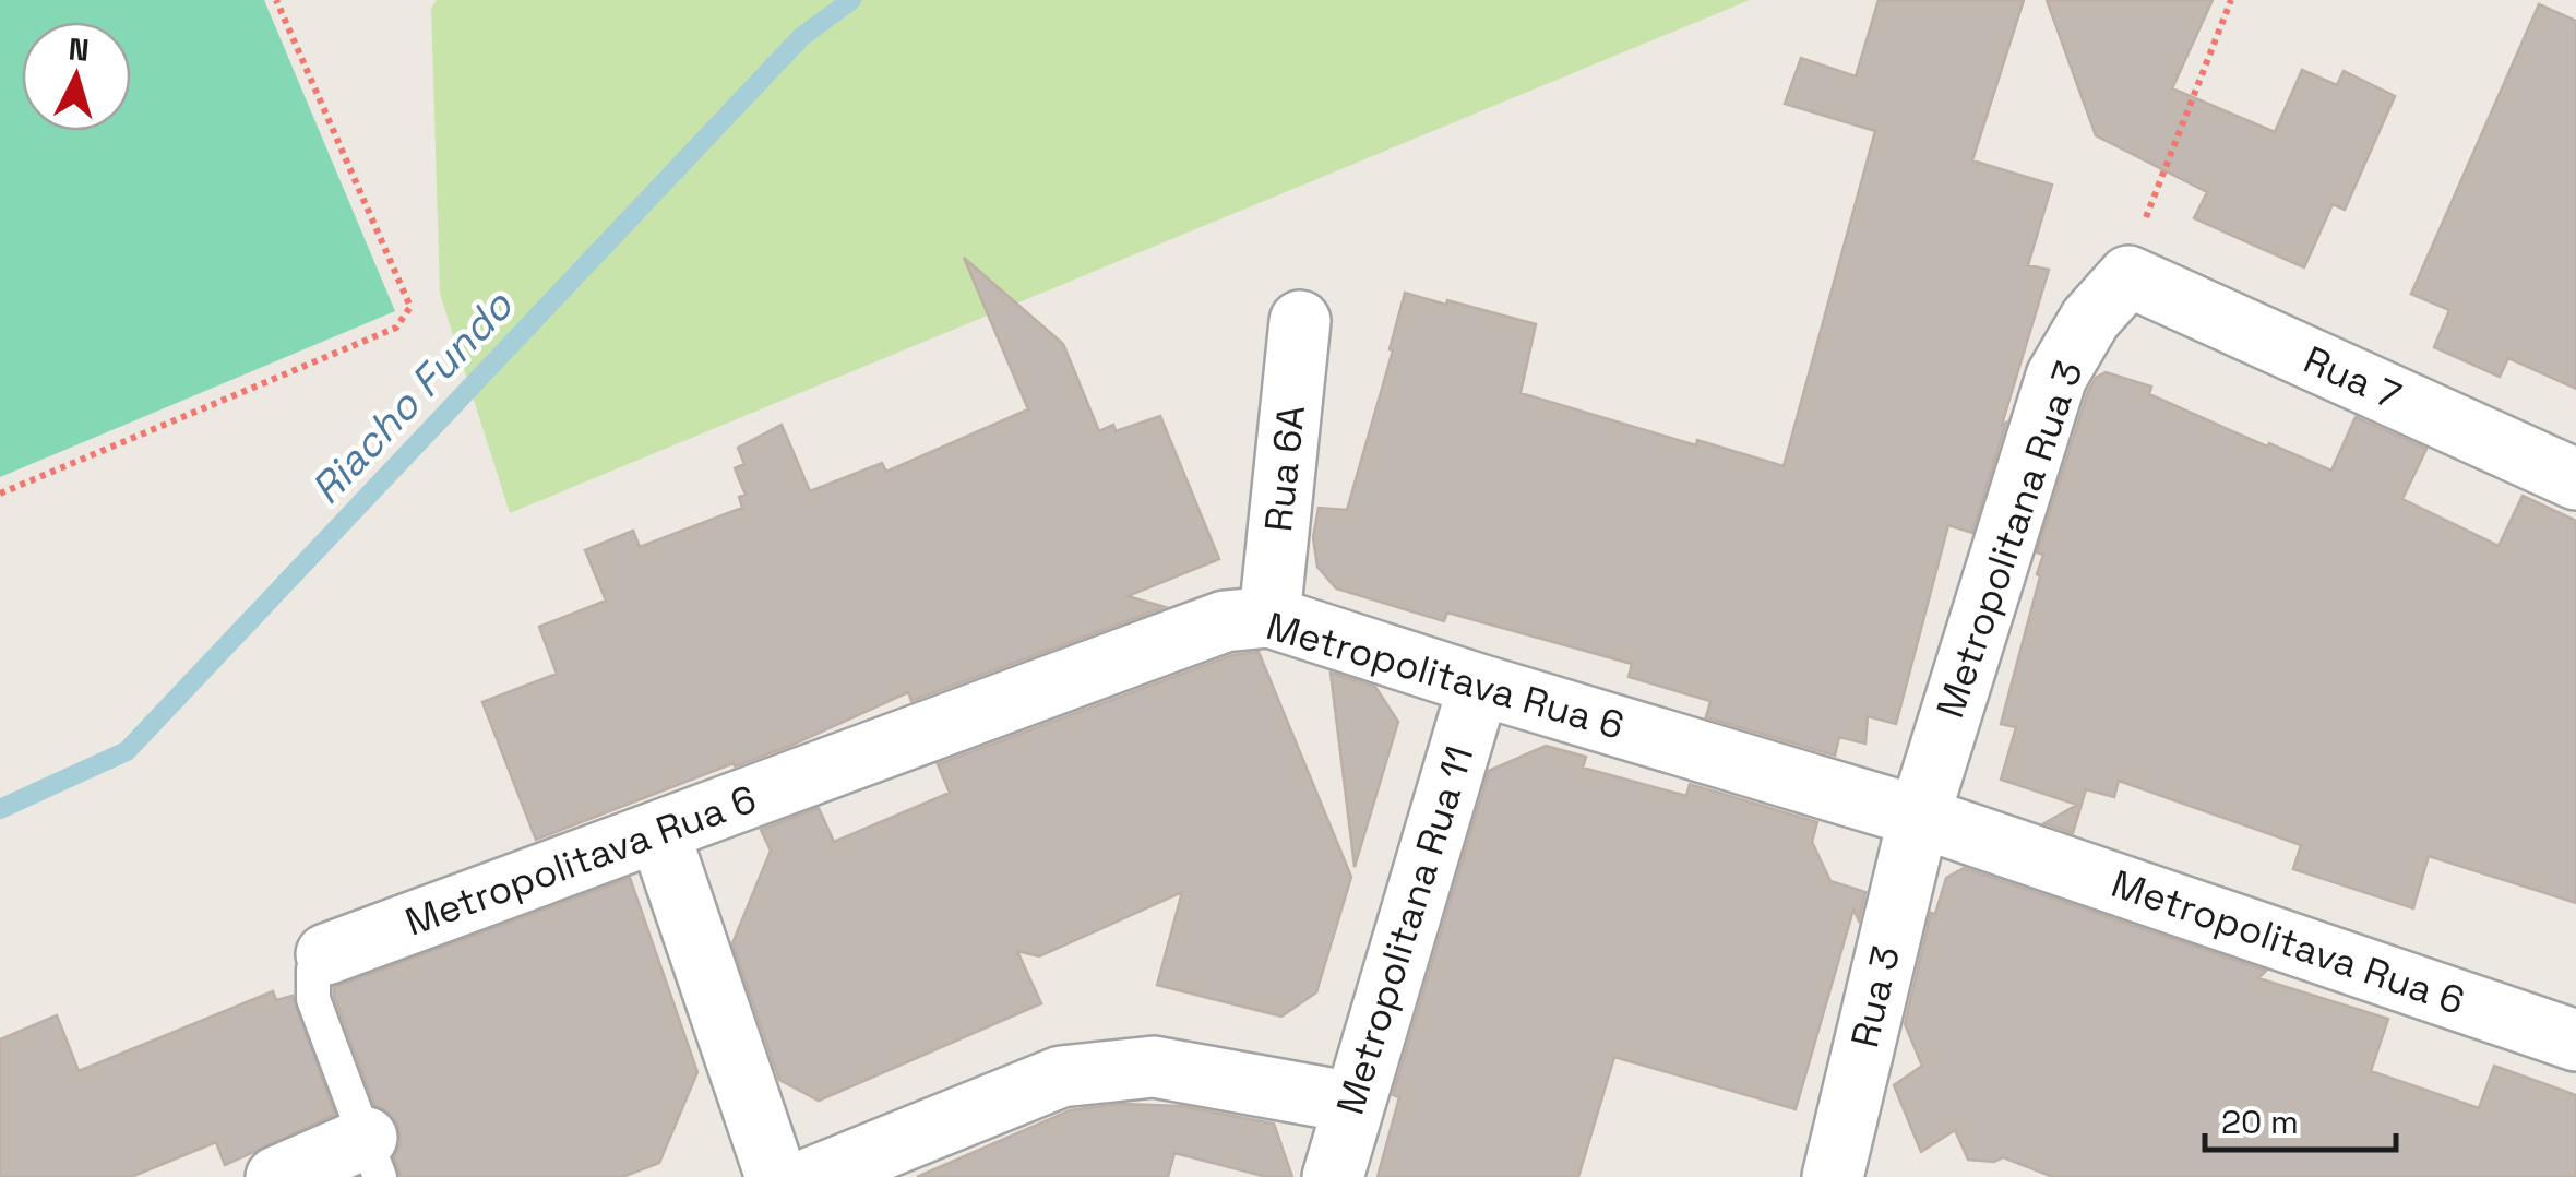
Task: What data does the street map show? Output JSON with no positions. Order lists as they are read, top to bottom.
{
  "streets": {
    "street": [
      "Rua 7",
      "Rua 6A",
      "Metropolitana Rua 3",
      "Metropolitava Rua 6",
      "Metropolitana Rua 11",
      "Rua 3"
    ]
  },
  "crossings": [
    ["Rua 7", "Metropolitana Rua 3"],
    ["Rua 6A", "Metropolitava Rua 6"],
    ["Metropolitana Rua 3", "Metropolitava Rua 6"],
    ["Metropolitana Rua 3", "Rua 3"],
    ["Metropolitava Rua 6", "Metropolitana Rua 11"],
    ["Metropolitava Rua 6", "Rua 3"]
  ],
  "water": ["Riacho Fundo"],
  "scale_bar": "20 m",
  "north": "top"
}
